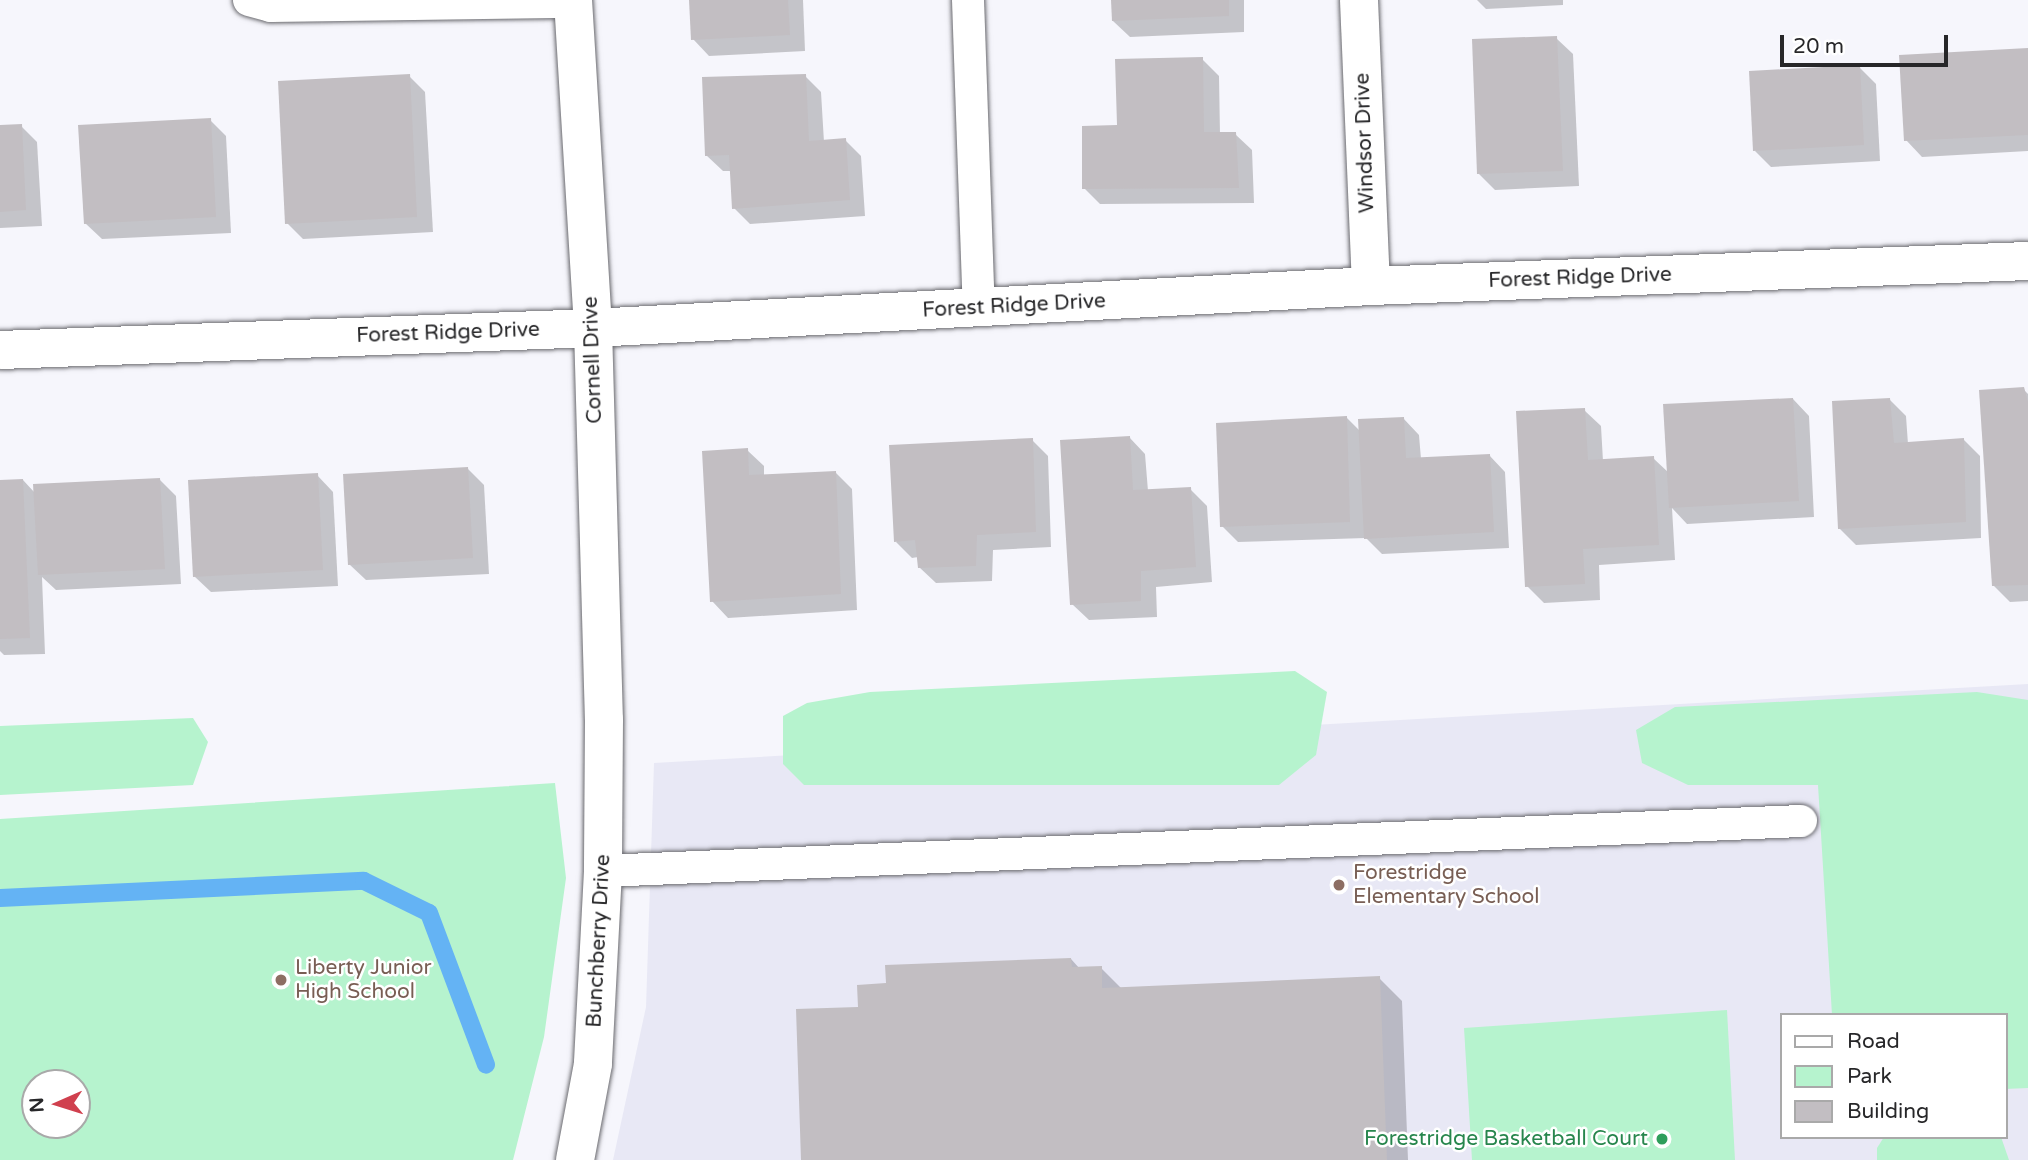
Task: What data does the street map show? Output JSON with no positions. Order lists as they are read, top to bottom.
{
  "streets": {
    "street": [
      "Windsor Drive",
      "Forest Ridge Drive",
      "Cornell Drive",
      "Bunchberry Drive"
    ]
  },
  "crossings": [
    ["Windsor Drive", "Forest Ridge Drive"],
    ["Forest Ridge Drive", "Cornell Drive"],
    ["Cornell Drive", "Bunchberry Drive"]
  ],
  "places": ["Forestridge Elementary School", "Liberty Junior High School", "Forestridge Basketball Court"],
  "legend": ["Road", "Park", "Building"],
  "scale_bar": "20 m",
  "north": "left"
}
